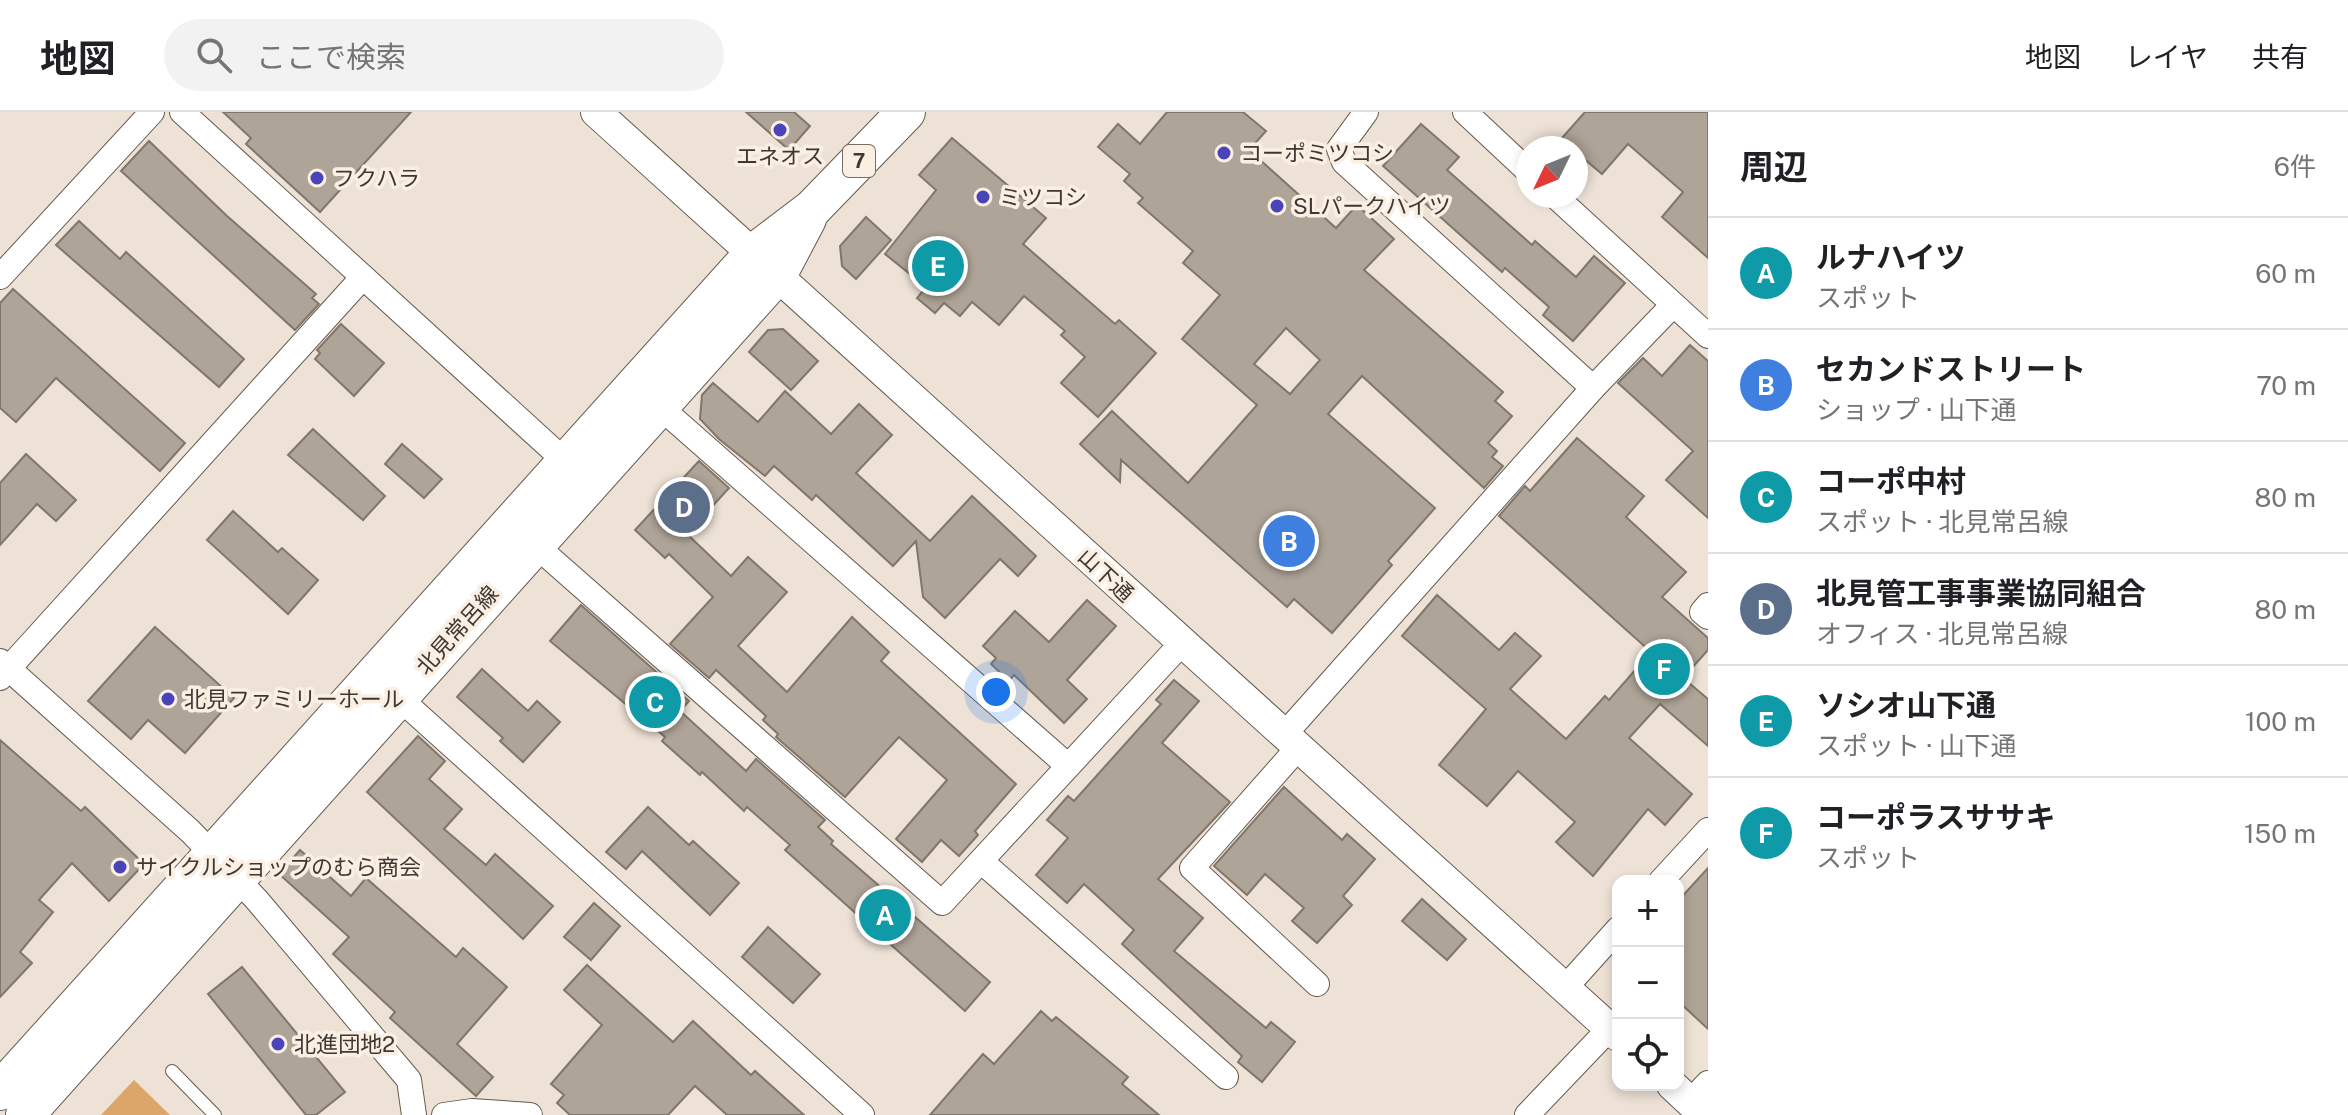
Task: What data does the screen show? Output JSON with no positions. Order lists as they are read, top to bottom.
{
  "streets": {
    "main road": ["7", "北見常呂線"],
    "street": ["山下通"]
  },
  "crossings": [
    ["山下通", "北見常呂線"]
  ],
  "places": [
    "エネオス",
    "コーポミツコシ",
    "フクハラ",
    "ミツコシ",
    "SLパークハイツ",
    "北見ファミリーホール",
    "サイクルショップのむら商会",
    "北進団地2"
  ],
  "north": "bottom left",
  "page": {
    "header": "地図",
    "search": "ここで検索",
    "nav": ["地図", "レイヤ", "共有"],
    "heading": ["周辺", "6件"],
    "list": [
      {
        "mark": "A",
        "name": "ルナハイツ",
        "note": "スポット",
        "value": "60 m"
      },
      {
        "mark": "B",
        "name": "セカンドストリート",
        "note": "ショップ · 山下通",
        "value": "70 m"
      },
      {
        "mark": "C",
        "name": "コーポ中村",
        "note": "スポット · 北見常呂線",
        "value": "80 m"
      },
      {
        "mark": "D",
        "name": "北見管工事事業協同組合",
        "note": "オフィス · 北見常呂線",
        "value": "80 m"
      },
      {
        "mark": "E",
        "name": "ソシオ山下通",
        "note": "スポット · 山下通",
        "value": "100 m"
      },
      {
        "mark": "F",
        "name": "コーポラスササキ",
        "note": "スポット",
        "value": "150 m"
      }
    ],
    "pins": [
      "E",
      "D",
      "B",
      "F",
      "C",
      "A"
    ],
    "map_buttons": ["+", "−"]
  }
}
